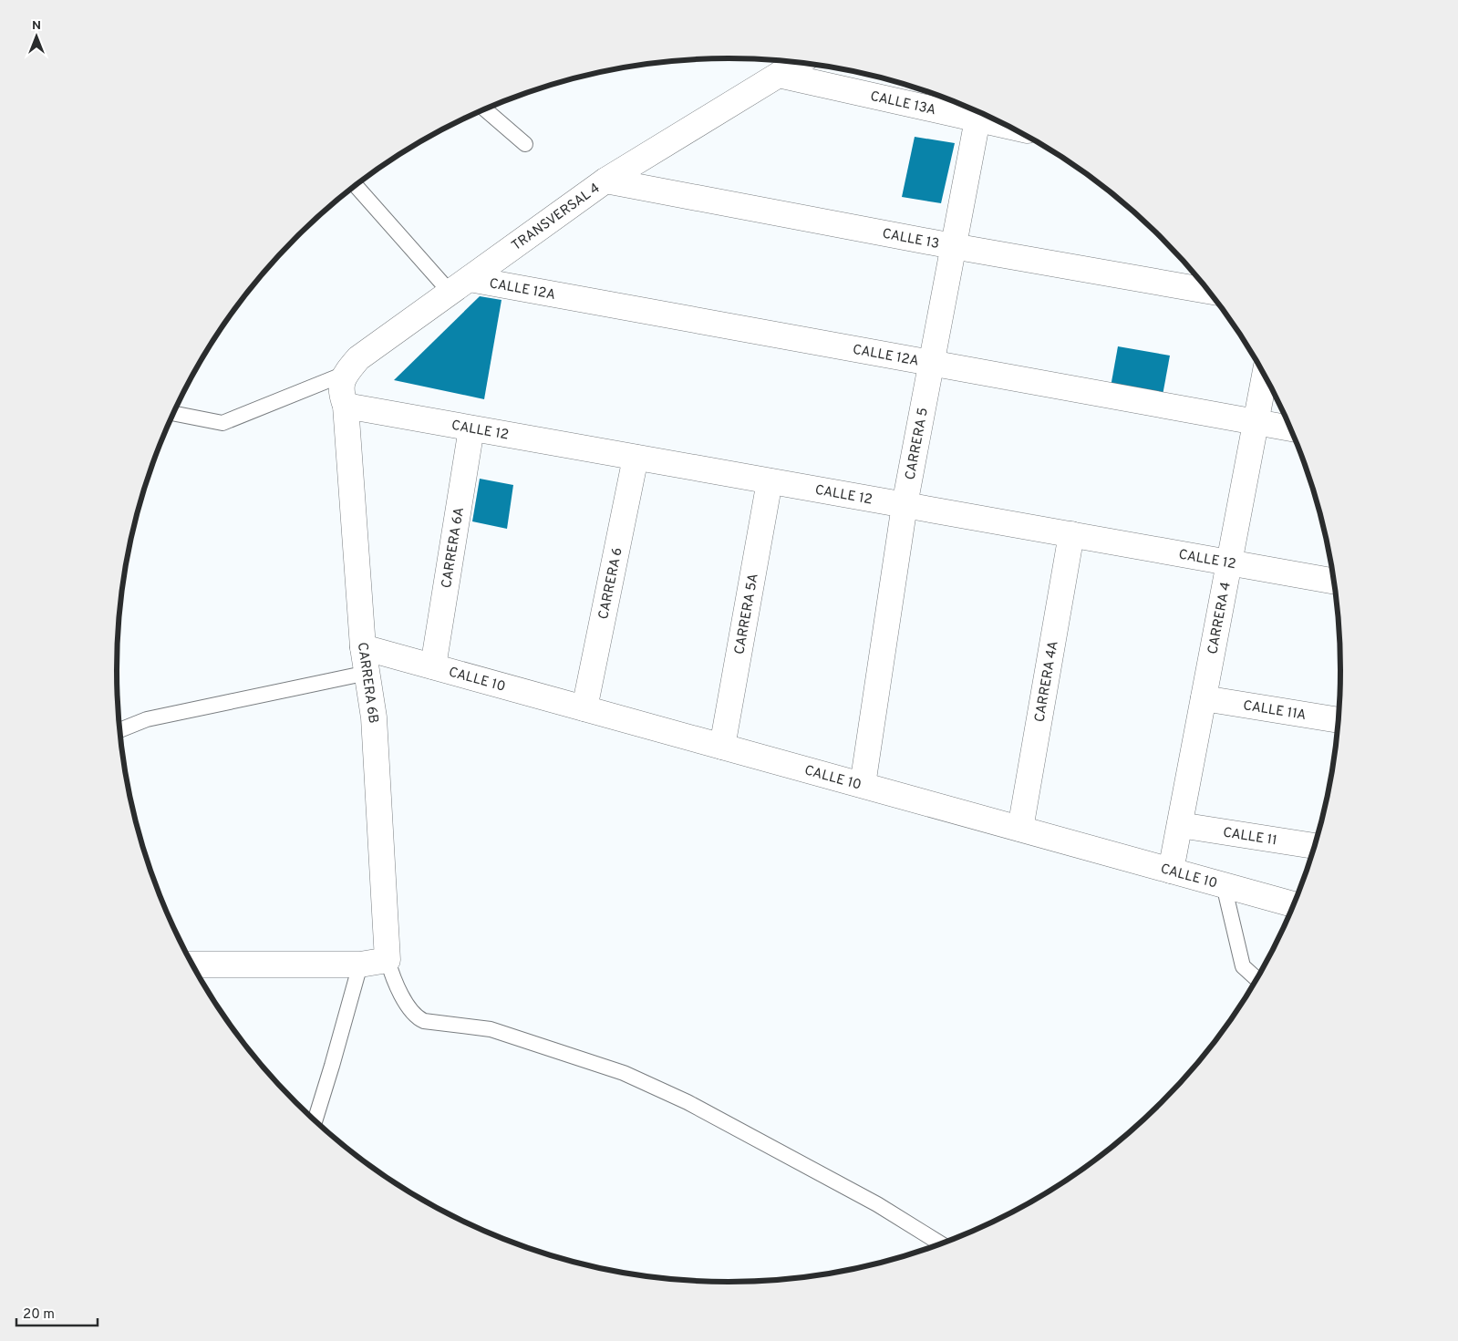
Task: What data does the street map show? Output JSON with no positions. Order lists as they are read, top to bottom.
{
  "streets": {
    "street": [
      "CALLE 13A",
      "TRANSVERSAL 4",
      "CALLE 13",
      "CALLE 12A",
      "CALLE 12",
      "CARRERA 5",
      "CARRERA 6A",
      "CARRERA 6",
      "CARRERA 5A",
      "CARRERA 4",
      "CALLE 10",
      "CARRERA 4A",
      "CARRERA 6B",
      "CALLE 11A",
      "CALLE 11"
    ]
  },
  "crossings": [
    ["CALLE 13A", "TRANSVERSAL 4"],
    ["CALLE 13A", "CARRERA 5"],
    ["TRANSVERSAL 4", "CALLE 13"],
    ["TRANSVERSAL 4", "CALLE 12A"],
    ["CALLE 13", "CARRERA 5"],
    ["CALLE 12A", "CARRERA 5"],
    ["CALLE 12A", "CARRERA 4"],
    ["CALLE 12", "CARRERA 5"],
    ["CALLE 12", "CARRERA 6A"],
    ["CALLE 12", "CARRERA 6"],
    ["CALLE 12", "CARRERA 5A"],
    ["CALLE 12", "CARRERA 4"],
    ["CALLE 12", "CARRERA 4A"],
    ["CALLE 12", "CARRERA 6B"],
    ["CARRERA 5", "CALLE 10"],
    ["CARRERA 6A", "CALLE 10"],
    ["CARRERA 6", "CALLE 10"],
    ["CARRERA 5A", "CALLE 10"],
    ["CARRERA 4", "CALLE 10"],
    ["CARRERA 4", "CALLE 11A"],
    ["CARRERA 4", "CALLE 11"],
    ["CALLE 10", "CARRERA 4A"],
    ["CALLE 10", "CARRERA 6B"]
  ],
  "scale_bar": "20 m",
  "north": "top"
}
